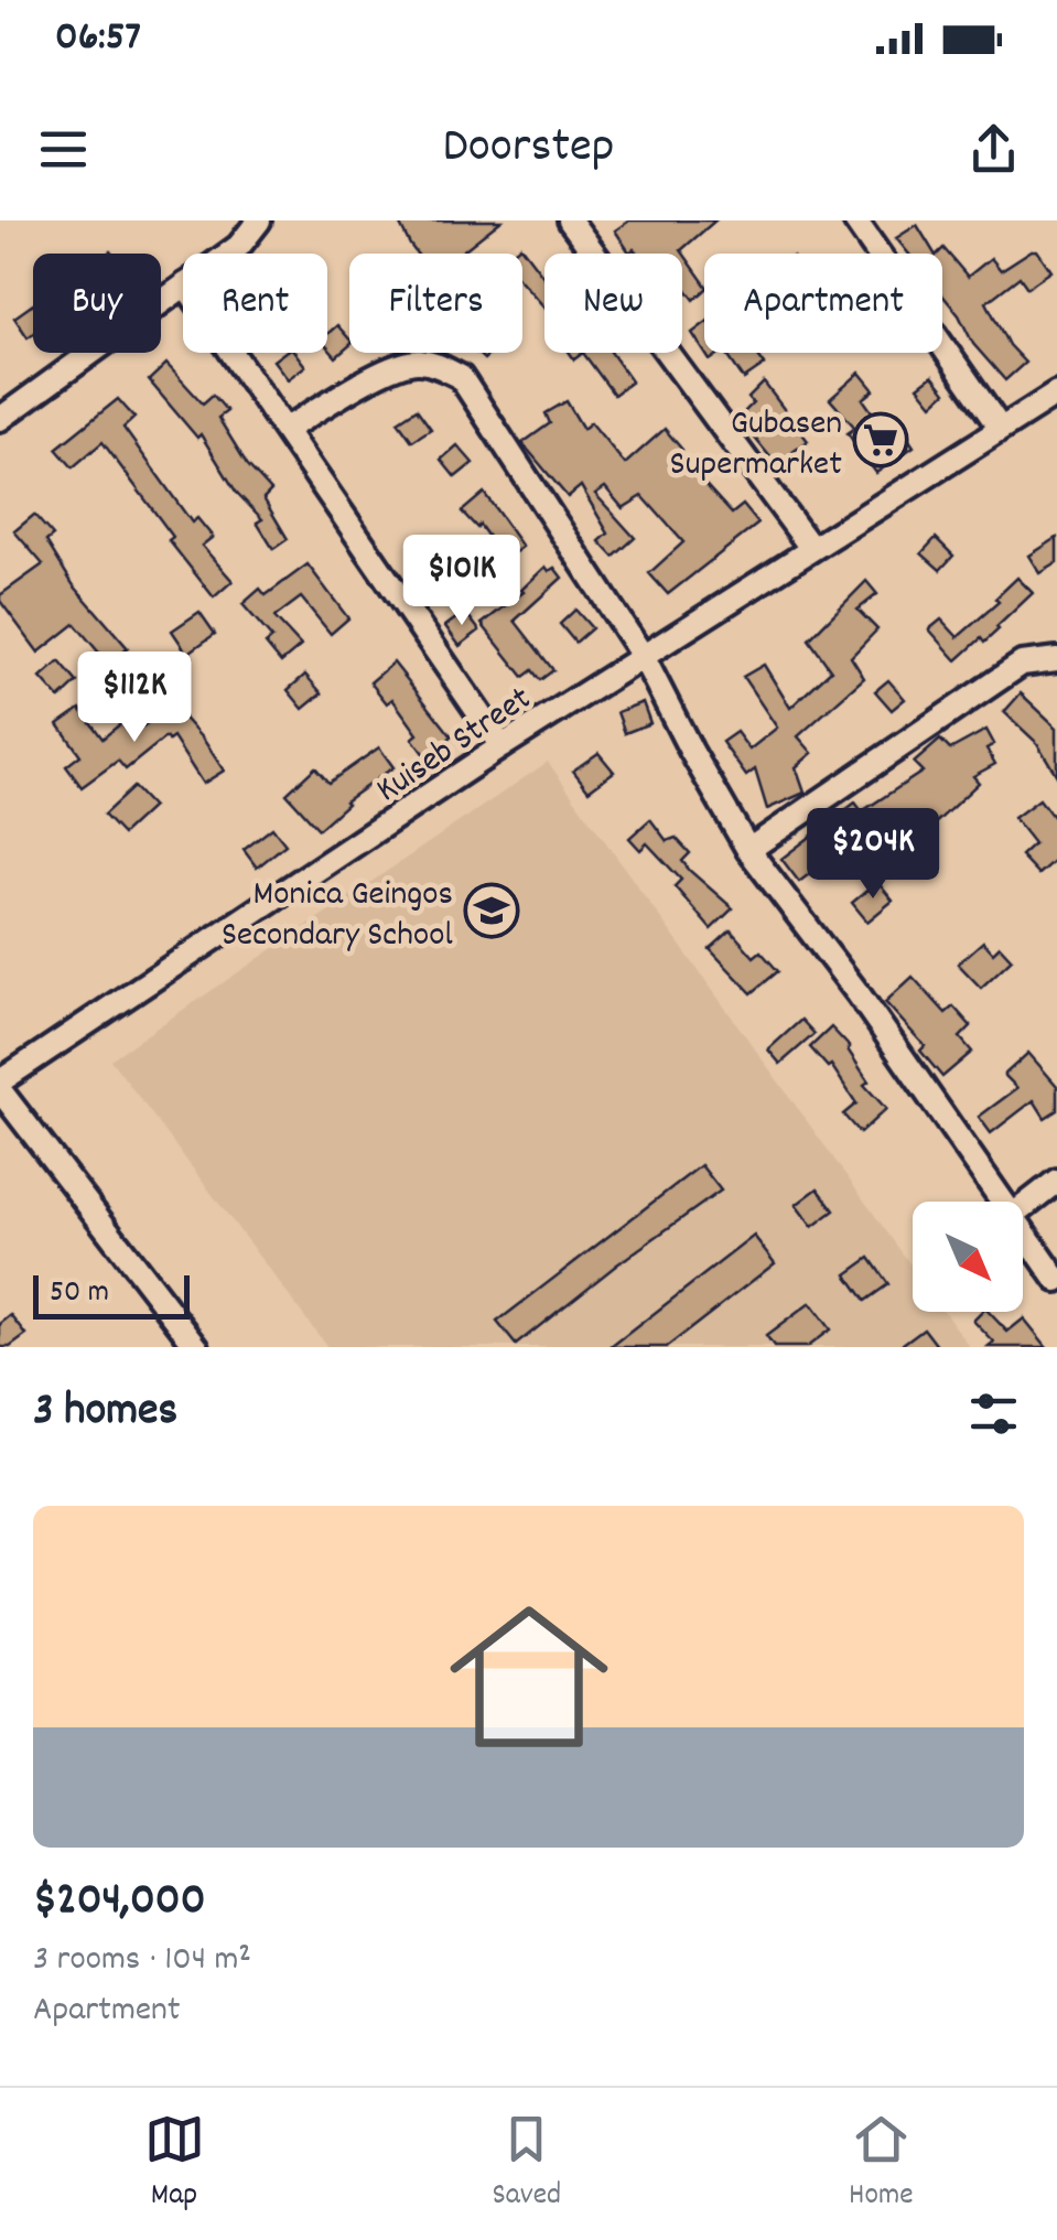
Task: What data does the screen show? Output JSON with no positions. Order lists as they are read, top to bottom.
{
  "streets": {
    "street": ["Kuiseb Street"]
  },
  "places": {
    "supermarket": ["Gubasen Supermarket"],
    "school or university": ["Monica Geingos Secondary School"]
  },
  "scale_bar": "50 m",
  "north": "bottom right",
  "page": {
    "status": "06:57",
    "header": "Doorstep",
    "chip": [
      "Buy",
      "Rent",
      "Filters",
      "New",
      "Apartment"
    ],
    "price": ["$101K", "$112K", "$204K"],
    "scale": "50 m",
    "heading": "3 homes",
    "list": [
      {
        "name": "$204,000",
        "note": "3 rooms · 104 m² · Apartment"
      }
    ],
    "tabs": ["Map", "Saved", "Home"]
  }
}
